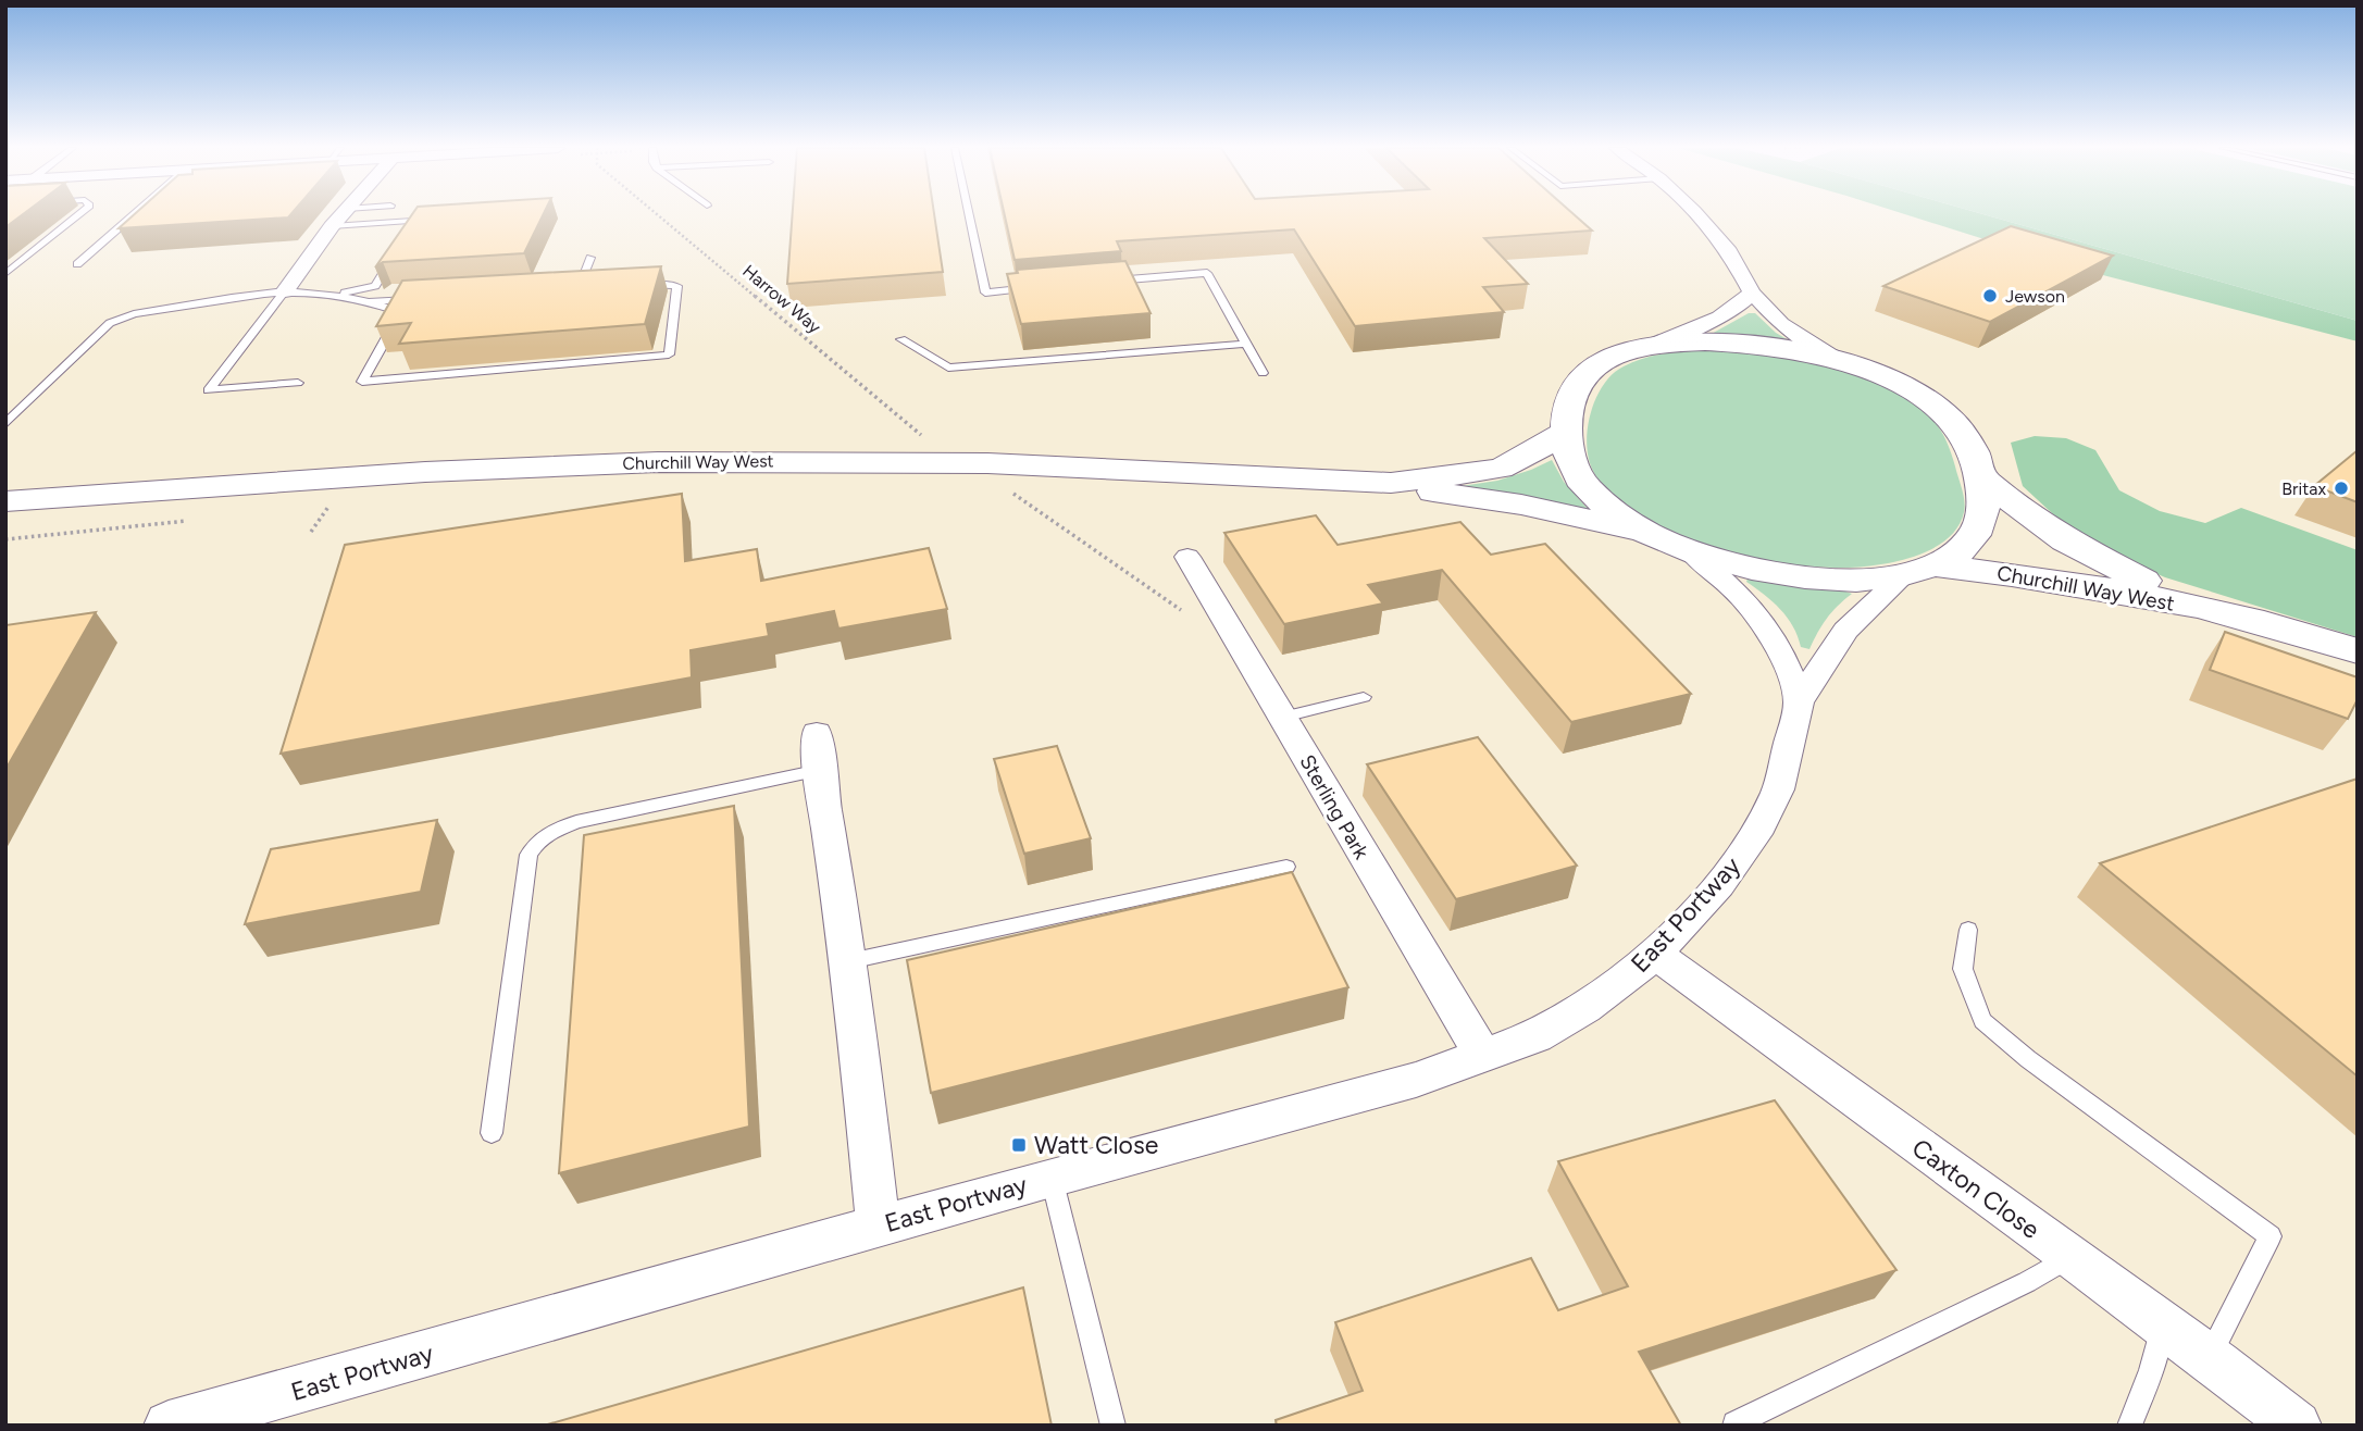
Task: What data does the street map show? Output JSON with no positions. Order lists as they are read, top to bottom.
{
  "streets": {
    "main road": ["Churchill Way West"],
    "street": ["Sterling Park", "East Portway", "Caxton Close"],
    "path": ["Harrow Way"]
  },
  "crossings": [
    ["Sterling Park", "East Portway"],
    ["East Portway", "Caxton Close"]
  ],
  "places": {
    "other": ["Jewson", "Britax"],
    "transit": ["Watt Close"]
  }
}
